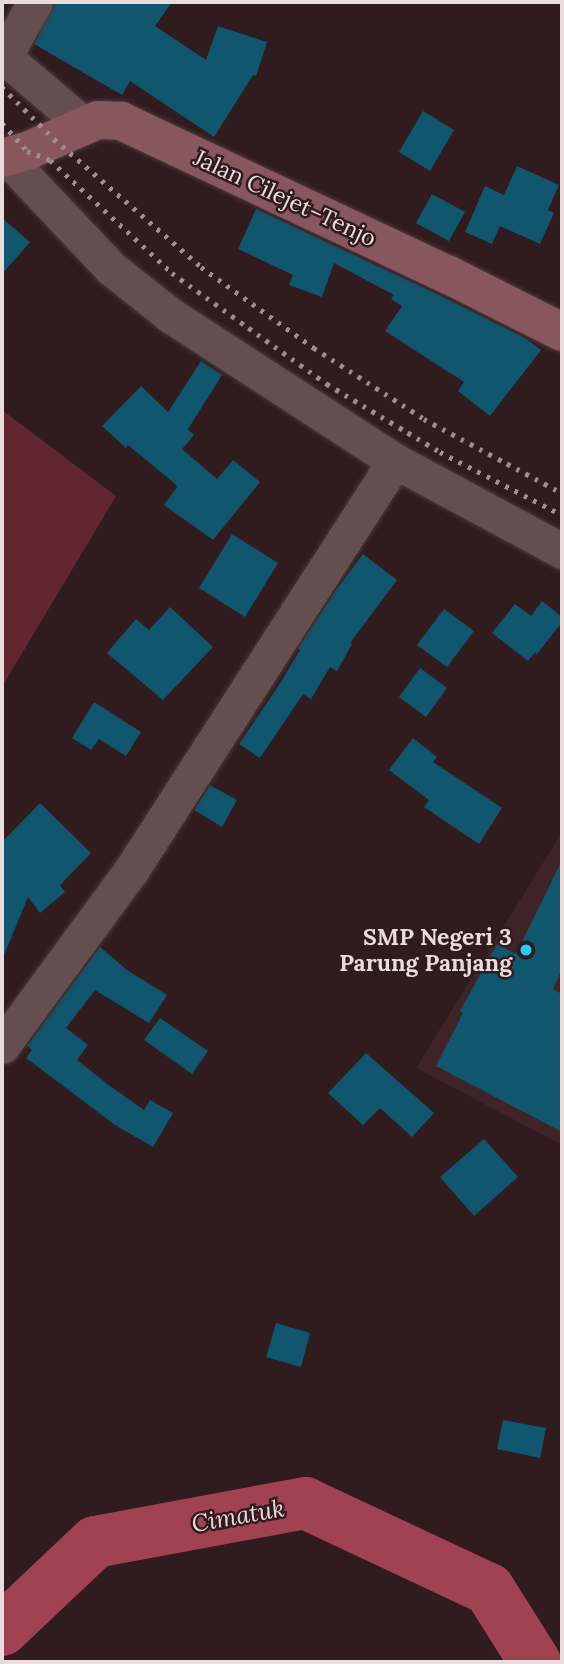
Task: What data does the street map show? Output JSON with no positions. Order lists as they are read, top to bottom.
{
  "streets": {
    "main road": ["Jalan Cilejet–Tenjo"]
  },
  "water": ["Cimatuk"],
  "places": ["SMP Negeri 3 Parung Panjang"]
}
